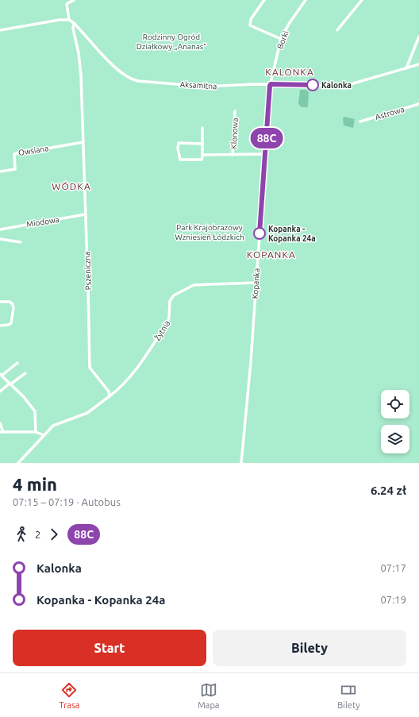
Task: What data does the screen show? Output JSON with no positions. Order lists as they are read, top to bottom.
{
  "streets": {
    "street": [
      "Borki",
      "Aksamitna",
      "Astrowa",
      "Klonowa",
      "Owsiana",
      "Miodowa",
      "Pszeniczna",
      "Kopanka",
      "Żytnia"
    ]
  },
  "crossings": [
    ["Borki", "Aksamitna"],
    ["Borki", "Kopanka"],
    ["Aksamitna", "Pszeniczna"],
    ["Aksamitna", "Kopanka"],
    ["Owsiana", "Pszeniczna"],
    ["Miodowa", "Pszeniczna"],
    ["Pszeniczna", "Żytnia"],
    ["Kopanka", "Żytnia"]
  ],
  "districts": ["KALONKA", "WÓDKA", "KOPANKA"],
  "parks": ["Rodzinny Ogród Działkowy „Ananas”", "Park Krajobrazowy Wzniesień Łódzkich"],
  "places": ["Kalonka", "Kopanka - Kopanka 24a"],
  "lines": ["bus line 88C"],
  "page": {
    "on_map": "88C",
    "heading": ["4 min", "07:15 – 07:19 · Autobus", "6.24 zł"],
    "legs": ["2", "88C"],
    "list": [
      {
        "name": "Kalonka",
        "value": "07:17"
      },
      {
        "name": "Kopanka - Kopanka 24a",
        "value": "07:19"
      }
    ],
    "buttons": ["Start", "Bilety"],
    "tabs": ["Trasa", "Mapa", "Bilety"]
  }
}
